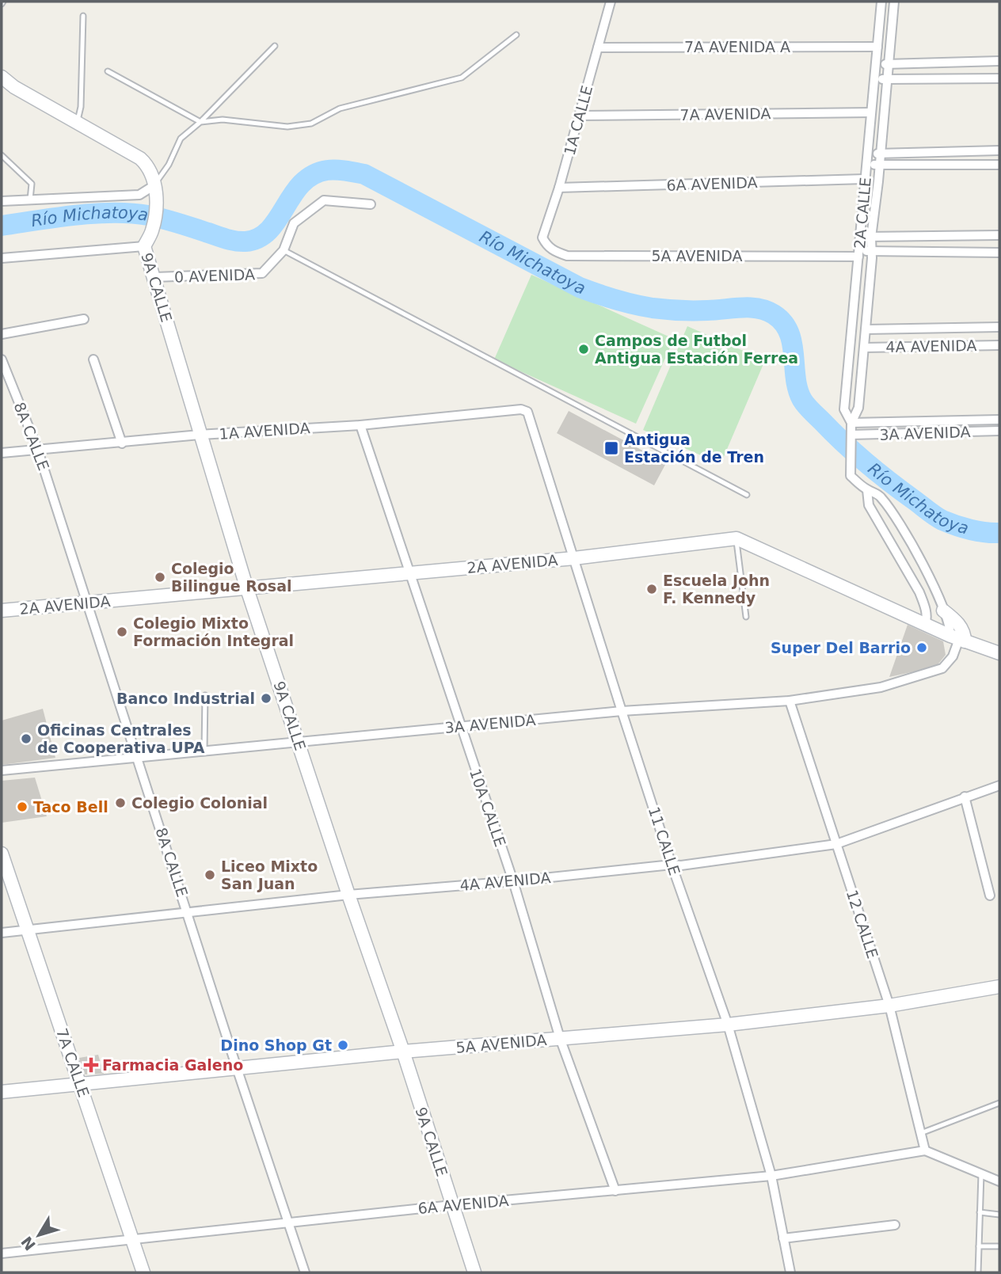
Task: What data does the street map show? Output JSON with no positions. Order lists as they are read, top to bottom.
{
  "streets": {
    "main road": [
      "5A AVENIDA",
      "9A CALLE",
      "2A AVENIDA",
      "7A CALLE"
    ],
    "street": [
      "7A AVENIDA A",
      "7A AVENIDA",
      "1A CALLE",
      "6A AVENIDA",
      "2A CALLE",
      "0 AVENIDA",
      "4A AVENIDA",
      "1A AVENIDA",
      "3A AVENIDA",
      "8A CALLE",
      "10A CALLE",
      "11 CALLE",
      "12 CALLE"
    ]
  },
  "crossings": [
    ["7A AVENIDA A", "1A CALLE"],
    ["7A AVENIDA A", "2A CALLE"],
    ["7A AVENIDA", "1A CALLE"],
    ["7A AVENIDA", "2A CALLE"],
    ["1A CALLE", "6A AVENIDA"],
    ["1A CALLE", "5A AVENIDA"],
    ["6A AVENIDA", "2A CALLE"],
    ["6A AVENIDA", "9A CALLE"],
    ["6A AVENIDA", "8A CALLE"],
    ["6A AVENIDA", "10A CALLE"],
    ["6A AVENIDA", "11 CALLE"],
    ["6A AVENIDA", "12 CALLE"],
    ["6A AVENIDA", "7A CALLE"],
    ["2A CALLE", "5A AVENIDA"],
    ["2A CALLE", "4A AVENIDA"],
    ["2A CALLE", "3A AVENIDA"],
    ["5A AVENIDA", "9A CALLE"],
    ["5A AVENIDA", "8A CALLE"],
    ["5A AVENIDA", "10A CALLE"],
    ["5A AVENIDA", "11 CALLE"],
    ["5A AVENIDA", "12 CALLE"],
    ["5A AVENIDA", "7A CALLE"],
    ["0 AVENIDA", "9A CALLE"],
    ["9A CALLE", "4A AVENIDA"],
    ["9A CALLE", "1A AVENIDA"],
    ["9A CALLE", "3A AVENIDA"],
    ["9A CALLE", "2A AVENIDA"],
    ["4A AVENIDA", "8A CALLE"],
    ["4A AVENIDA", "10A CALLE"],
    ["4A AVENIDA", "11 CALLE"],
    ["4A AVENIDA", "12 CALLE"],
    ["4A AVENIDA", "7A CALLE"],
    ["1A AVENIDA", "8A CALLE"],
    ["1A AVENIDA", "10A CALLE"],
    ["1A AVENIDA", "11 CALLE"],
    ["3A AVENIDA", "8A CALLE"],
    ["3A AVENIDA", "10A CALLE"],
    ["3A AVENIDA", "11 CALLE"],
    ["3A AVENIDA", "12 CALLE"],
    ["8A CALLE", "2A AVENIDA"],
    ["2A AVENIDA", "10A CALLE"],
    ["2A AVENIDA", "11 CALLE"]
  ],
  "water": ["Río Michatoya"],
  "places": {
    "other": [
      "Campos de Futbol Antigua Estación Ferrea",
      "Colegio Bilingue Rosal",
      "Escuela John F. Kennedy",
      "Colegio Mixto Formación Integral",
      "Super Del Barrio",
      "Banco Industrial",
      "Oficinas Centrales de Cooperativa UPA",
      "Colegio Colonial",
      "Taco Bell",
      "Liceo Mixto San Juan",
      "Dino Shop Gt"
    ],
    "transit": ["Antigua Estación de Tren"],
    "health": ["Farmacia Galeno"]
  },
  "north": "bottom left"
}
